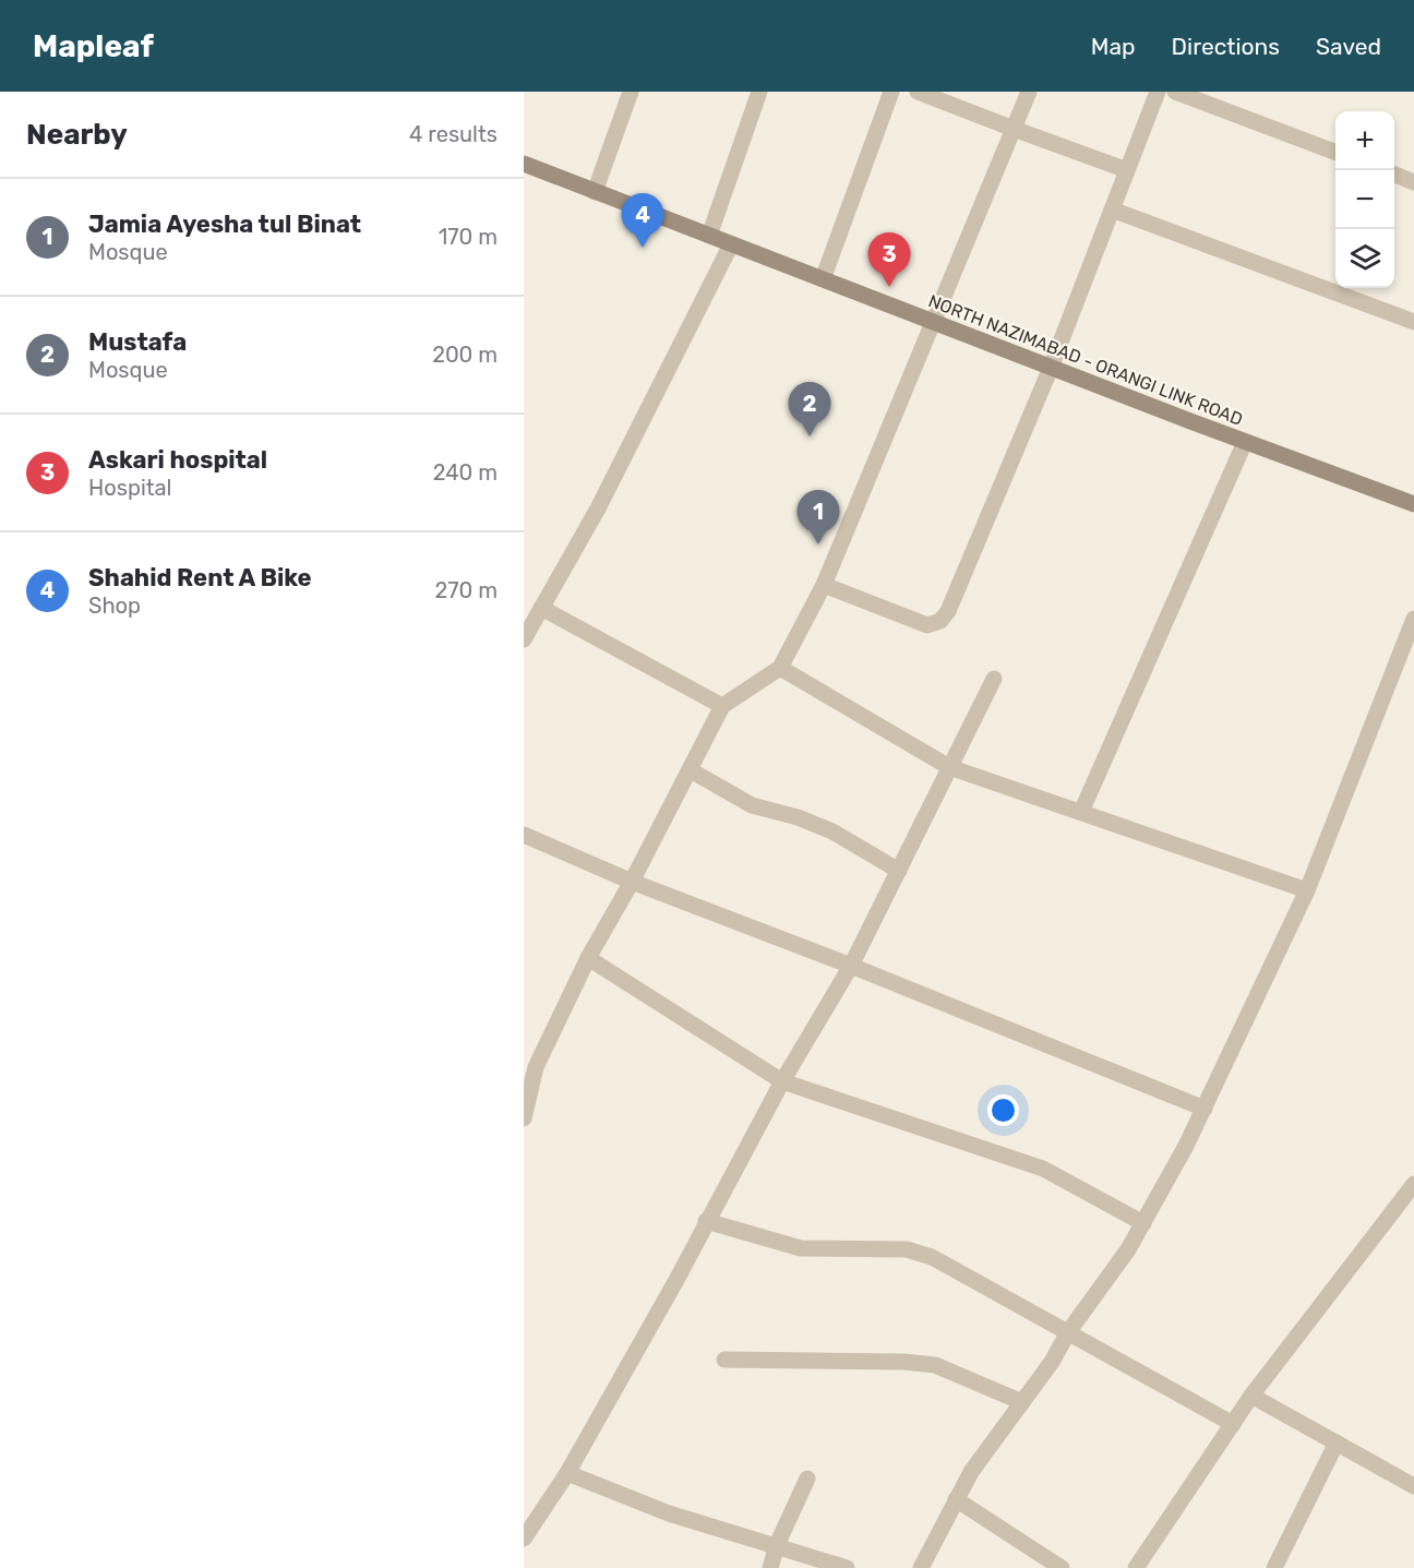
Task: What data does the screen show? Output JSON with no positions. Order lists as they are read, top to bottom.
{
  "streets": {
    "main road": ["NORTH NAZIMABAD - ORANGI LINK ROAD"]
  },
  "page": {
    "header": "Mapleaf",
    "nav": ["Map", "Directions", "Saved"],
    "heading": ["Nearby", "4 results"],
    "map_buttons": ["+", "−"],
    "list": [
      {
        "mark": "1",
        "name": "Jamia Ayesha tul Binat",
        "note": "Mosque",
        "value": "170 m"
      },
      {
        "mark": "2",
        "name": "Mustafa",
        "note": "Mosque",
        "value": "200 m"
      },
      {
        "mark": "3",
        "name": "Askari hospital",
        "note": "Hospital",
        "value": "240 m"
      },
      {
        "mark": "4",
        "name": "Shahid Rent A Bike",
        "note": "Shop",
        "value": "270 m"
      }
    ],
    "pins": [
      "4",
      "3",
      "2",
      "1"
    ]
  }
}
